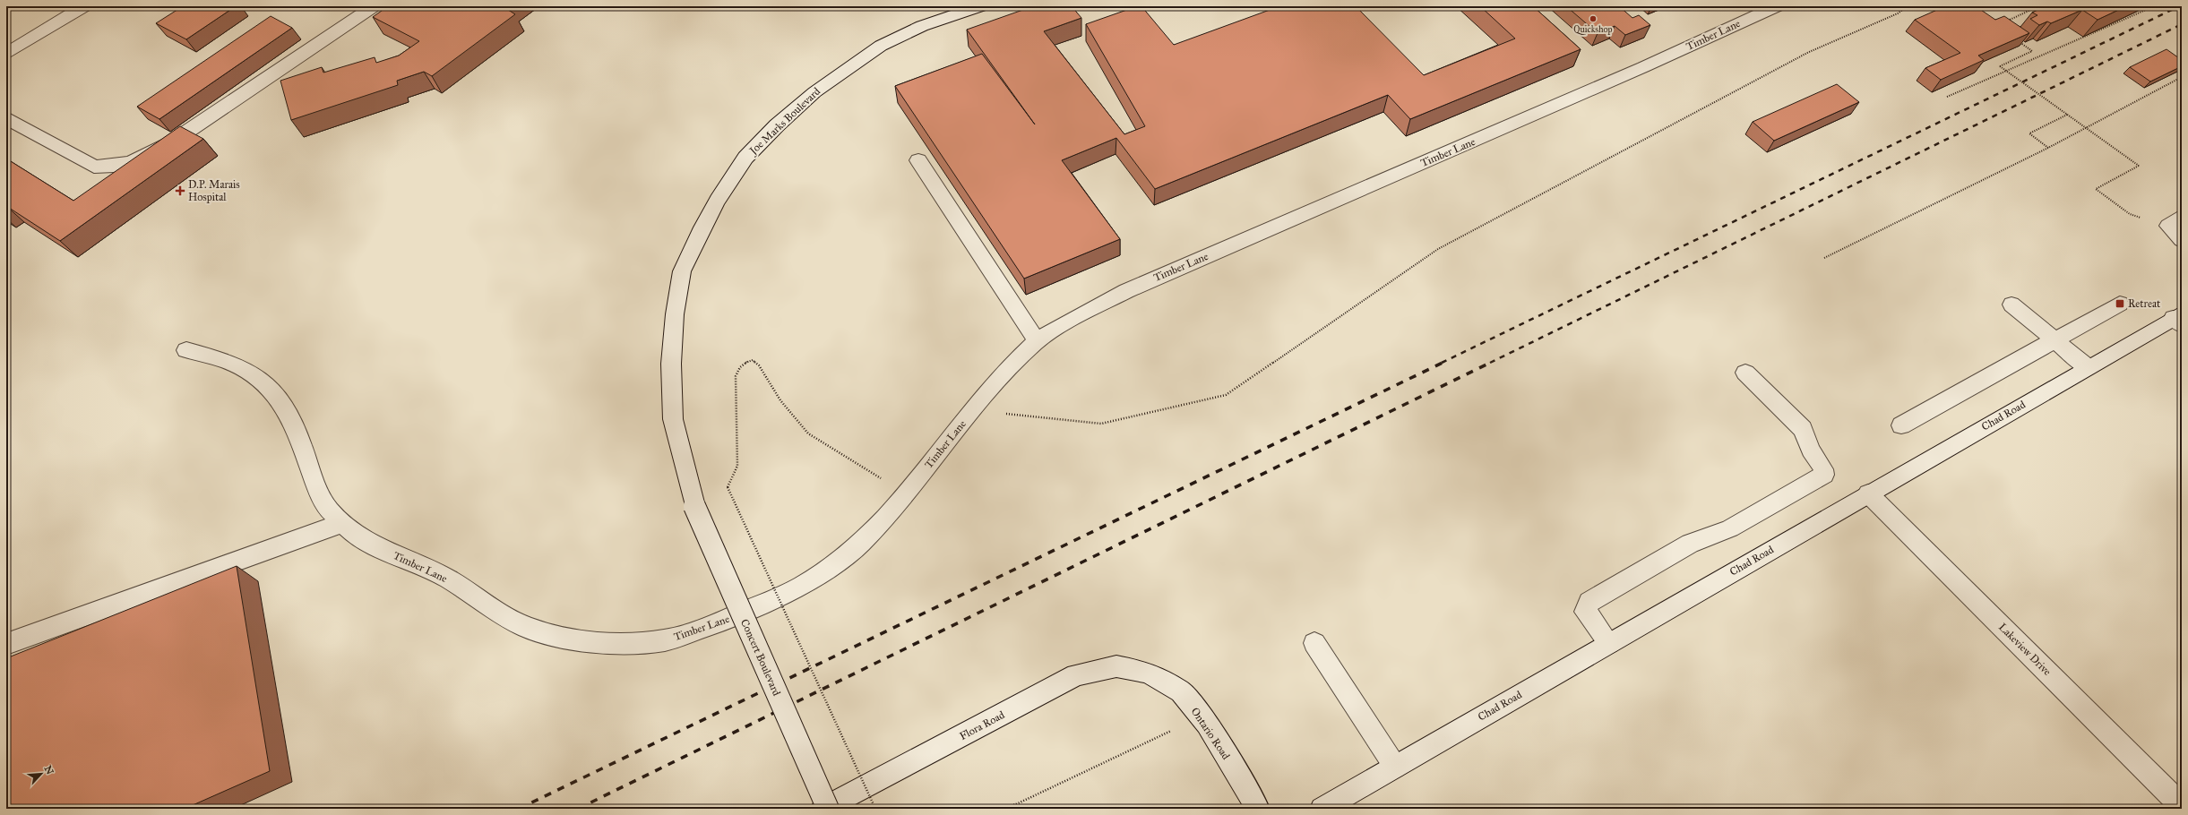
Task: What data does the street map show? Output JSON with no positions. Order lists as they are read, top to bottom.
{
  "streets": {
    "street": [
      "Timber Lane",
      "Joe Marks Boulevard",
      "Chad Road",
      "Lakeview Drive",
      "Concert Boulevard",
      "Flora Road",
      "Ontario Road"
    ]
  },
  "crossings": [
    ["Joe Marks Boulevard", "Concert Boulevard"],
    ["Chad Road", "Lakeview Drive"],
    ["Flora Road", "Ontario Road"]
  ],
  "places": {
    "other": ["Quickshop"],
    "health": ["D.P. Marais Hospital"],
    "transit": ["Retreat"]
  },
  "north": "top right"
}
